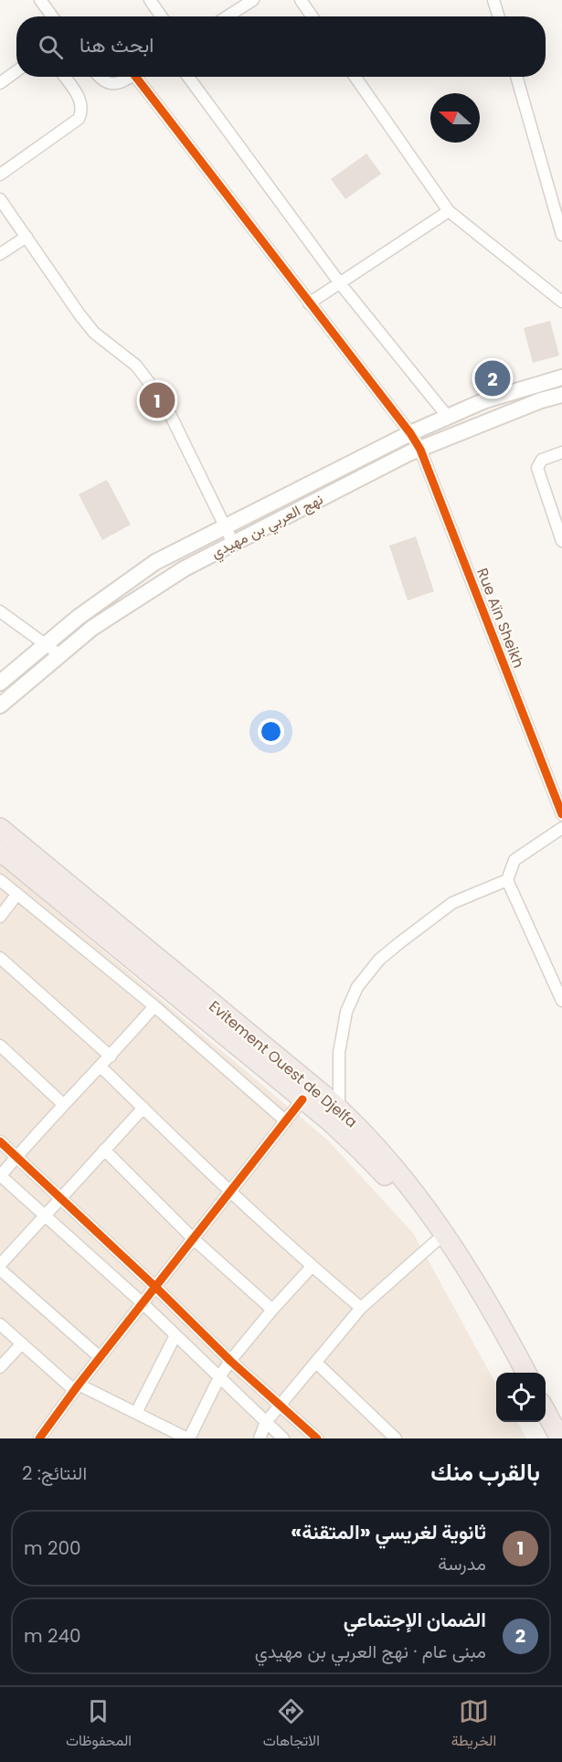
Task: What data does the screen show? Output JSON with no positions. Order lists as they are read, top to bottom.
{
  "streets": {
    "highway": ["Evitement Ouest de Djelfa"],
    "main road": ["نهج العربي بن مهيدي"],
    "street": ["Rue Aïn Sheikh"]
  },
  "crossings": [
    ["نهج العربي بن مهيدي", "Rue Aïn Sheikh"]
  ],
  "north": "left",
  "page": {
    "search": "ابحث هنا",
    "pins": ["2", "1"],
    "heading": ["بالقرب منك", "النتائج: 2"],
    "list": [
      {
        "mark": "1",
        "name": "ثانوية لغريسي «المتقنة»",
        "note": "مدرسة",
        "value": "200 m"
      },
      {
        "mark": "2",
        "name": "الضمان الإجتماعي",
        "note": "مبنى عام · نهج العربي بن مهيدي",
        "value": "240 m"
      }
    ],
    "nav": ["الخريطة", "الاتجاهات", "المحفوظات"]
  }
}
